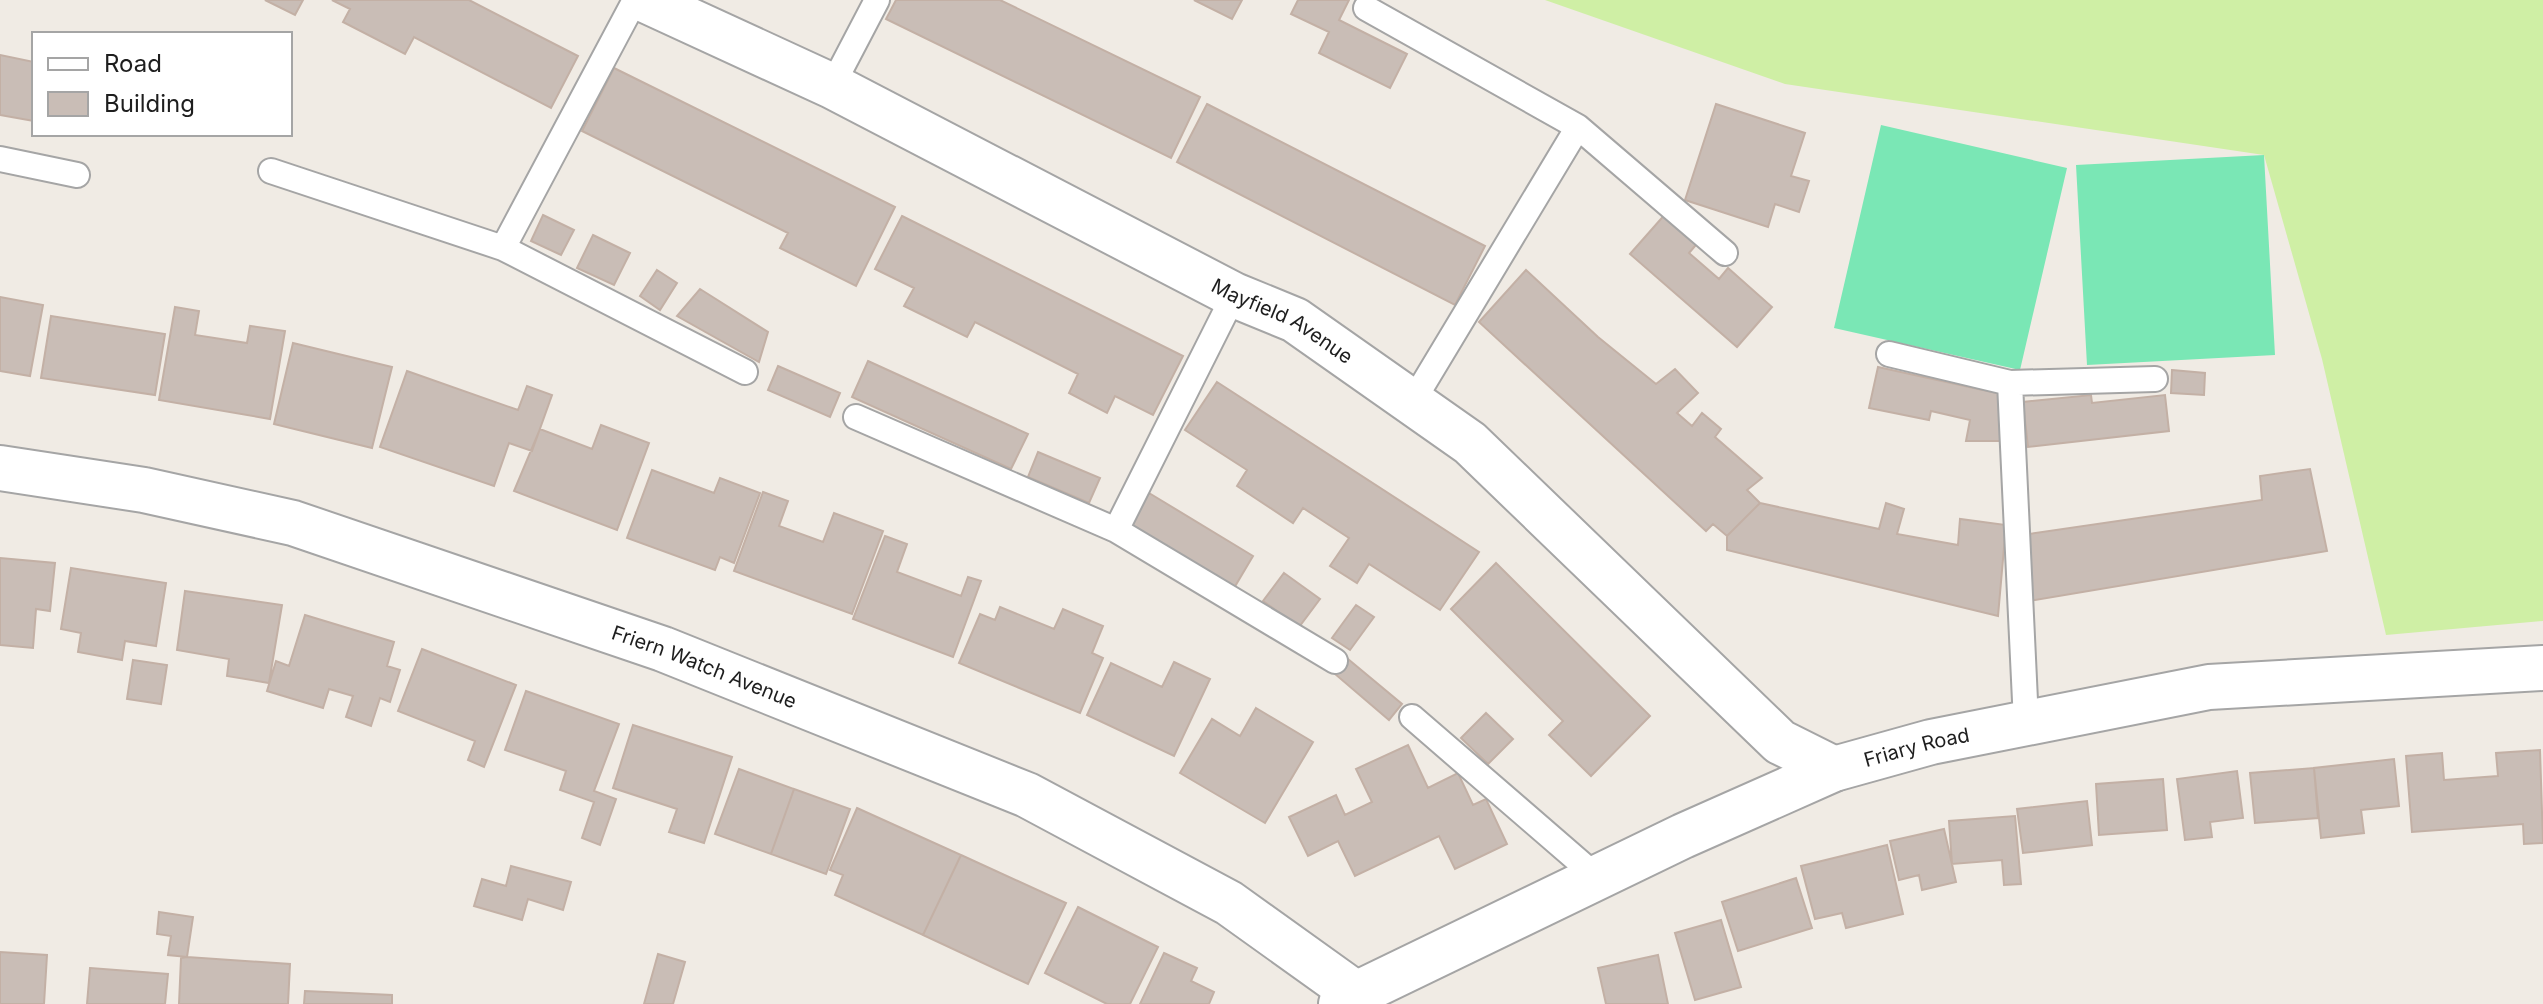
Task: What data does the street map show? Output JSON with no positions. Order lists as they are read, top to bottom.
{
  "streets": {
    "street": ["Mayfield Avenue", "Friern Watch Avenue", "Friary Road"]
  },
  "crossings": [
    ["Mayfield Avenue", "Friary Road"],
    ["Friern Watch Avenue", "Friary Road"]
  ],
  "legend": ["Road", "Building"]
}
